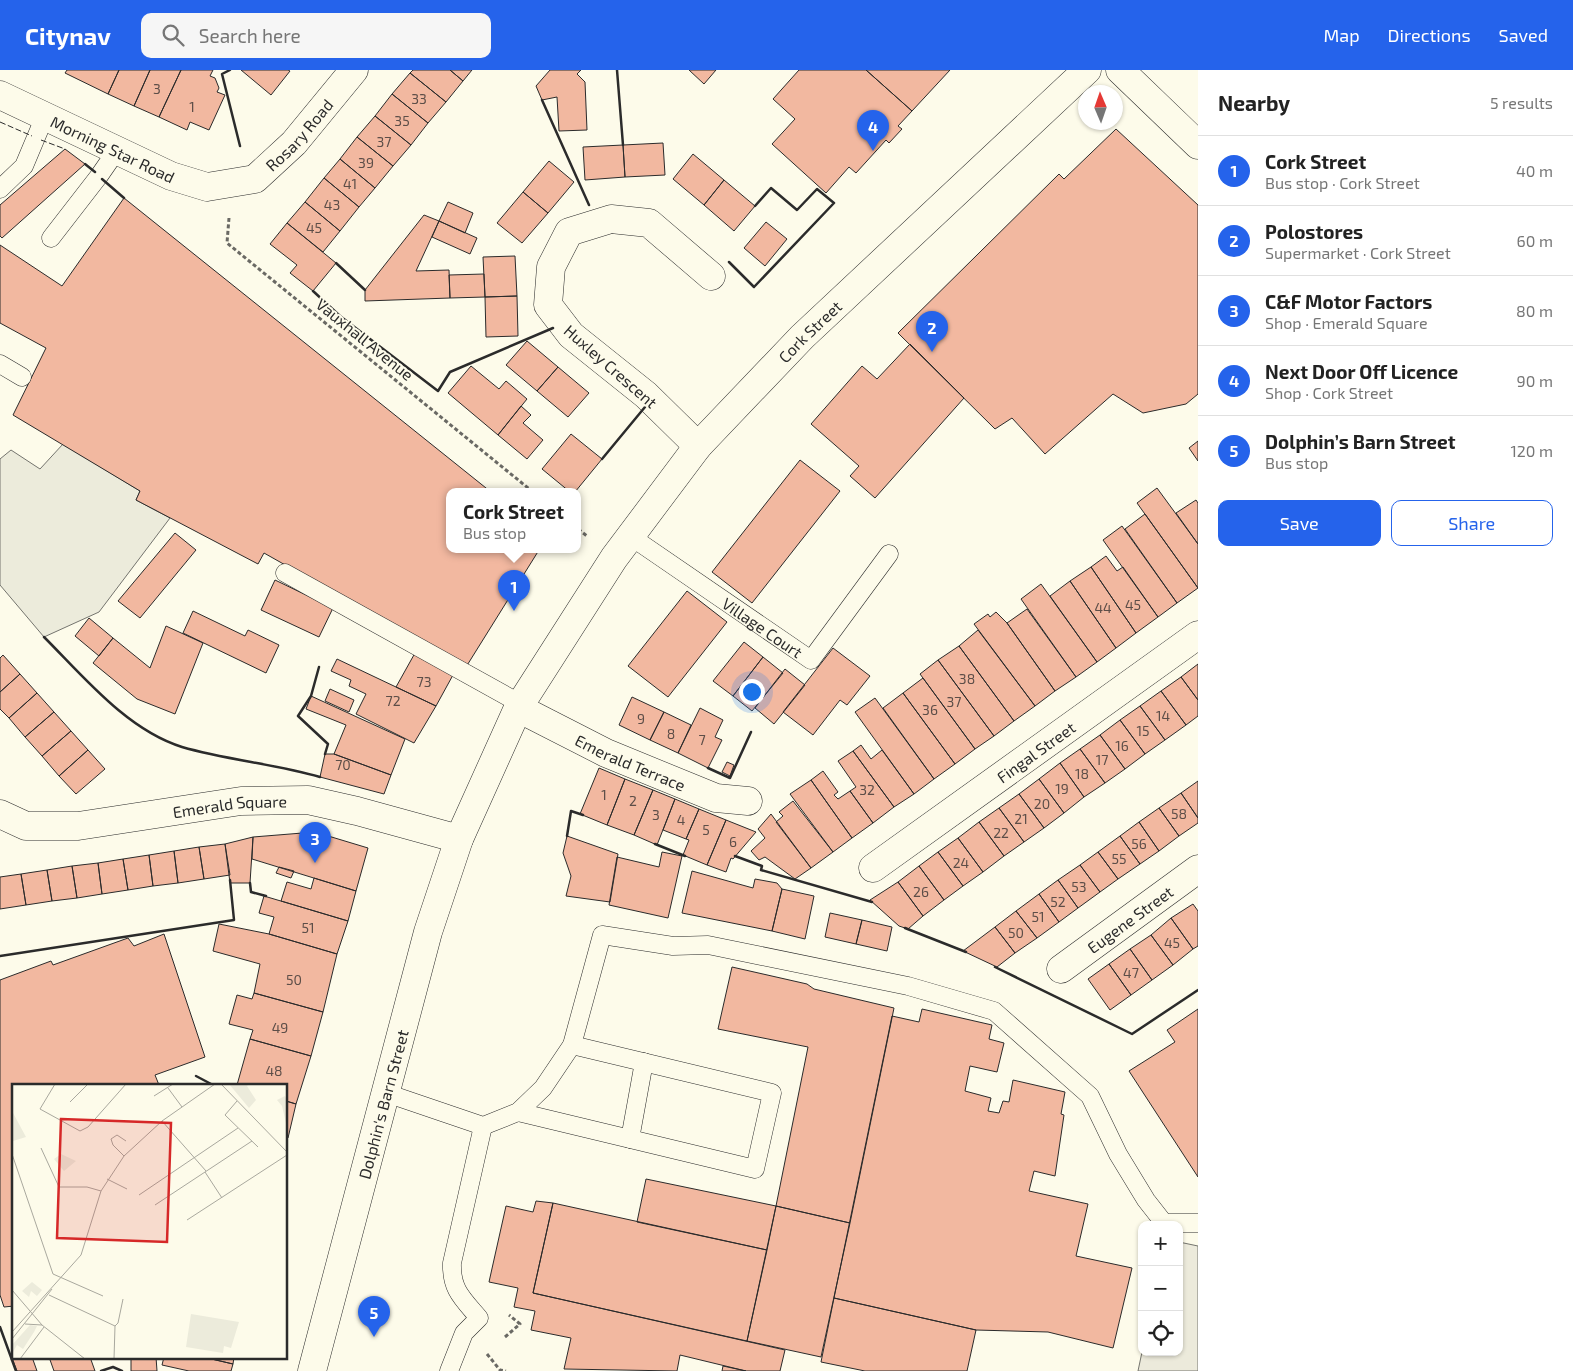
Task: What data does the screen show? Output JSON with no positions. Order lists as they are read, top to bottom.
{
  "streets": {
    "street": [
      "Rosary Road",
      "Morning Star Road",
      "Cork Street",
      "Huxley Crescent",
      "Fingal Street",
      "Emerald Terrace",
      "Emerald Square",
      "Eugene Street",
      "Dolphin's Barn Street"
    ],
    "lane": ["Village Court"],
    "path": ["Vauxhall Avenue"]
  },
  "crossings": [
    ["Rosary Road", "Morning Star Road"],
    ["Rosary Road", "Vauxhall Avenue"],
    ["Morning Star Road", "Vauxhall Avenue"],
    ["Cork Street", "Huxley Crescent"],
    ["Cork Street", "Village Court"],
    ["Cork Street", "Emerald Terrace"],
    ["Cork Street", "Emerald Square"],
    ["Cork Street", "Dolphin's Barn Street"],
    ["Emerald Square", "Dolphin's Barn Street"]
  ],
  "house_numbers": [
    "3",
    "33",
    "1",
    "35",
    "37",
    "39",
    "41",
    "43",
    "45",
    "45",
    "44",
    "38",
    "73",
    "72",
    "37",
    "36",
    "14",
    "9",
    "15",
    "8",
    "7",
    "16",
    "17",
    "70",
    "18",
    "19",
    "32",
    "1",
    "2",
    "20",
    "58",
    "3",
    "21",
    "4",
    "5",
    "22",
    "6",
    "56",
    "55",
    "24",
    "53",
    "26",
    "52",
    "51",
    "51",
    "50",
    "45",
    "47",
    "50",
    "49",
    "48"
  ],
  "north": "top",
  "page": {
    "header": "Citynav",
    "search": "Search here",
    "nav": ["Map", "Directions", "Saved"],
    "heading": ["Nearby", "5 results"],
    "pins": [
      "4",
      "2",
      "1",
      "3",
      "5"
    ],
    "list": [
      {
        "mark": "1",
        "name": "Cork Street",
        "note": "Bus stop · Cork Street",
        "value": "40 m"
      },
      {
        "mark": "2",
        "name": "Polostores",
        "note": "Supermarket · Cork Street",
        "value": "60 m"
      },
      {
        "mark": "3",
        "name": "C&F Motor Factors",
        "note": "Shop · Emerald Square",
        "value": "80 m"
      },
      {
        "mark": "4",
        "name": "Next Door Off Licence",
        "note": "Shop · Cork Street",
        "value": "90 m"
      },
      {
        "mark": "5",
        "name": "Dolphin’s Barn Street",
        "note": "Bus stop",
        "value": "120 m"
      }
    ],
    "buttons": ["Save", "Share"],
    "popup": ["Cork Street", "Bus stop"],
    "map_buttons": ["+", "−"]
  }
}
